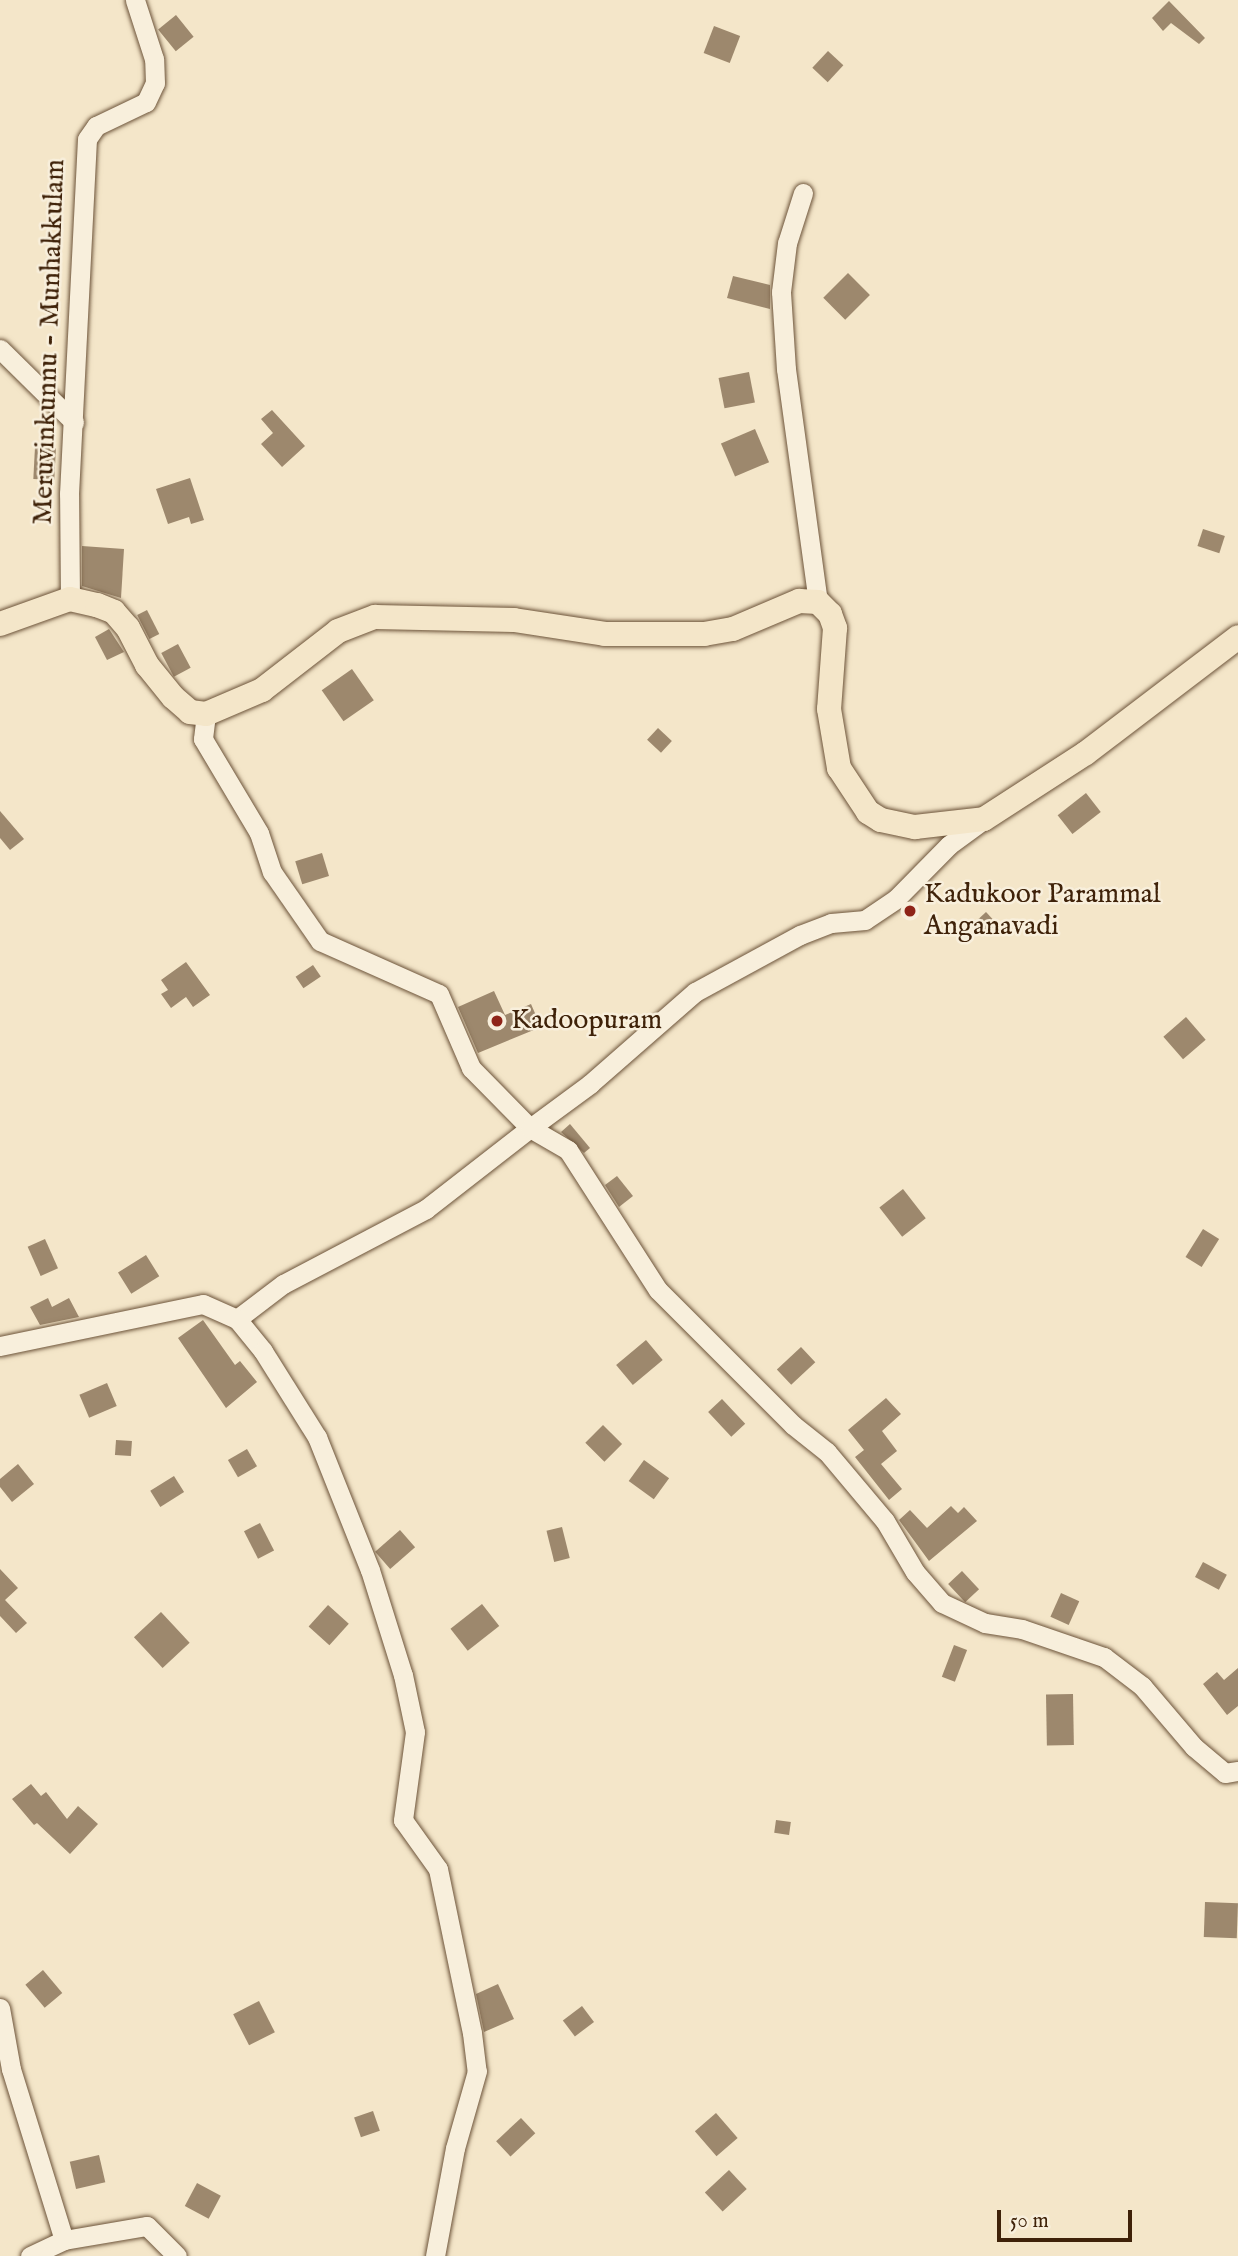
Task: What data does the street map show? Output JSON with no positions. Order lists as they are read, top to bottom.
{
  "streets": {
    "street": ["Meruvinkunnu - Munhakkulam"]
  },
  "places": ["Kadukoor Parammal Anganavadi", "Kadoopuram"],
  "scale_bar": "50 m"
}
